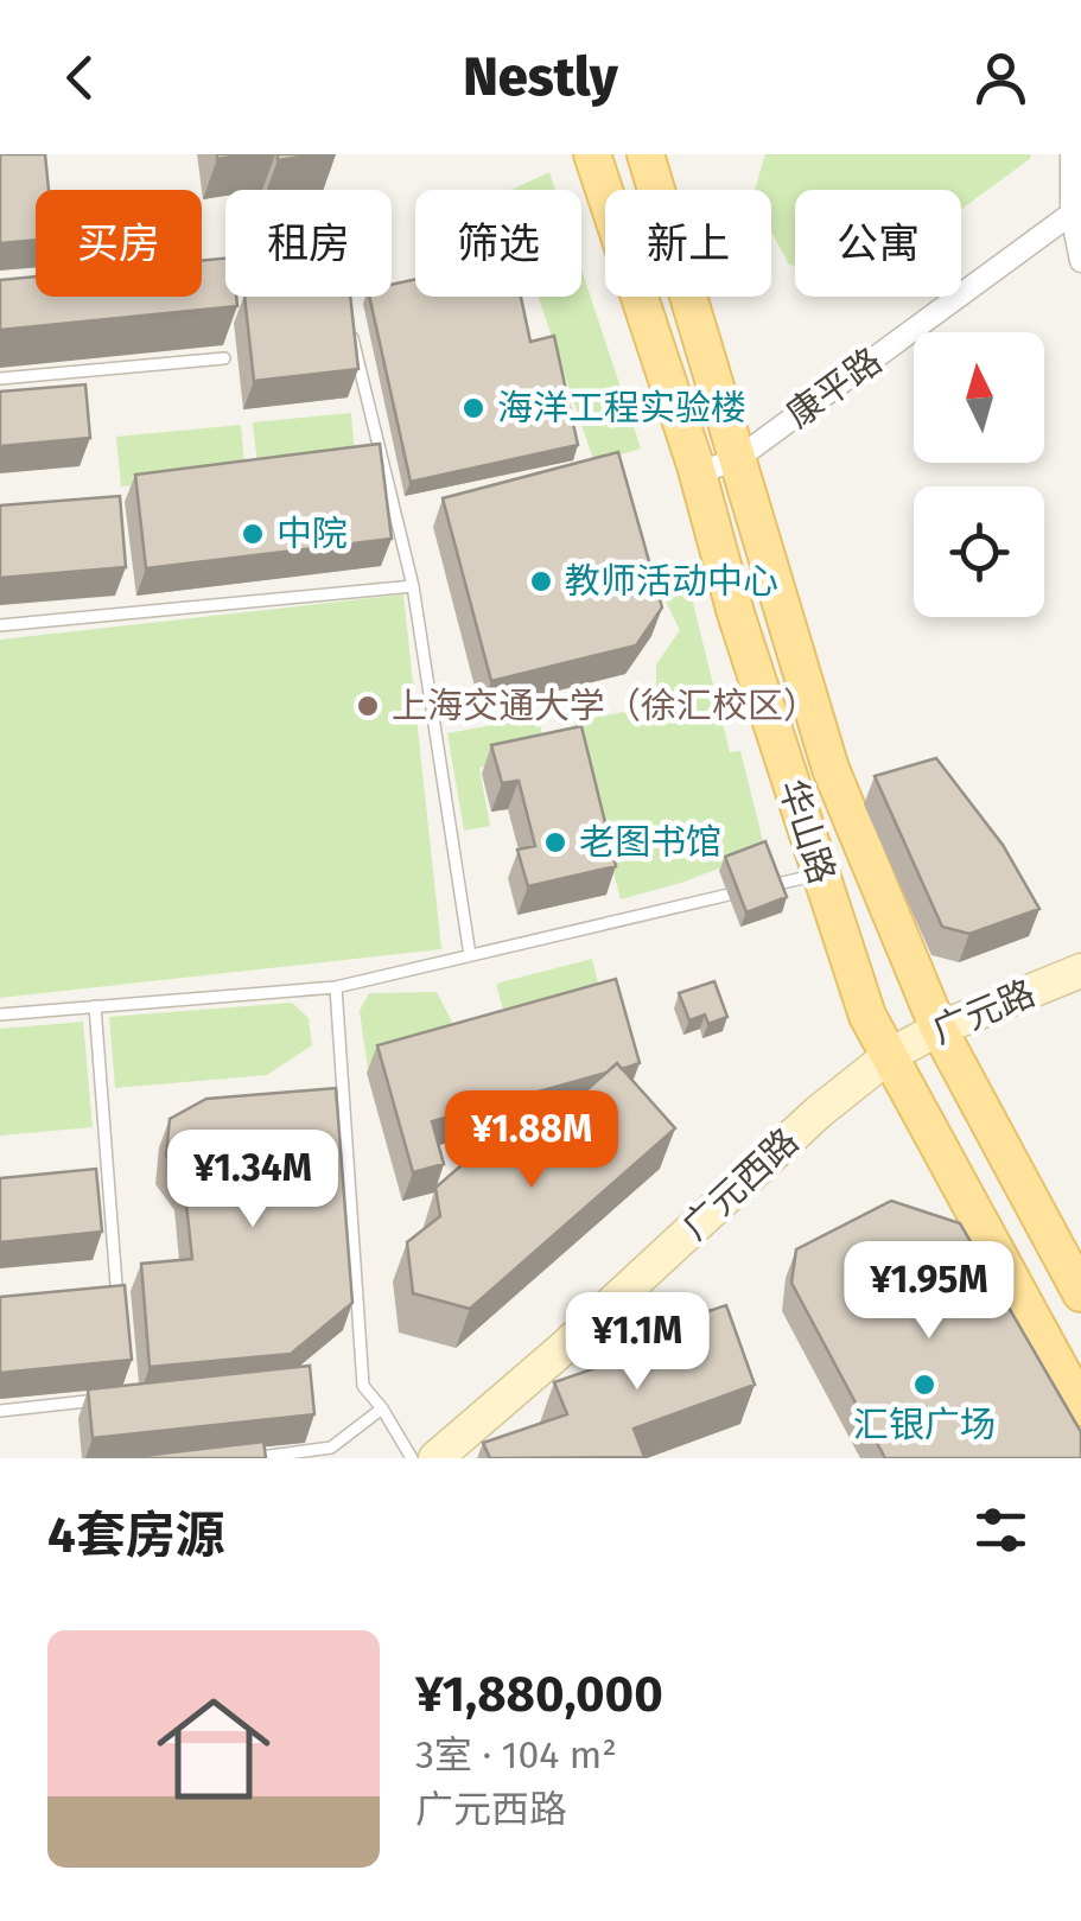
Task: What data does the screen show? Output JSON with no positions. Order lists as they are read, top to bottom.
{
  "streets": {
    "main road": ["华山路"],
    "street": ["康平路", "广元路", "广元西路"]
  },
  "crossings": [
    ["康平路", "华山路"],
    ["华山路", "广元路"],
    ["华山路", "广元西路"],
    ["广元路", "广元西路"]
  ],
  "places": [
    "海洋工程实验楼",
    "中院",
    "教师活动中心",
    "上海交通大学（徐汇校区）",
    "老图书馆",
    "汇银广场"
  ],
  "north": "top",
  "page": {
    "header": "Nestly",
    "chip": [
      "买房",
      "租房",
      "筛选",
      "新上",
      "公寓"
    ],
    "price": [
      "¥1.88M",
      "¥1.34M",
      "¥1.95M",
      "¥1.1M"
    ],
    "heading": "4套房源",
    "list": [
      {
        "name": "¥1,880,000",
        "note": "3室 · 104 m² · 广元西路"
      }
    ]
  }
}
